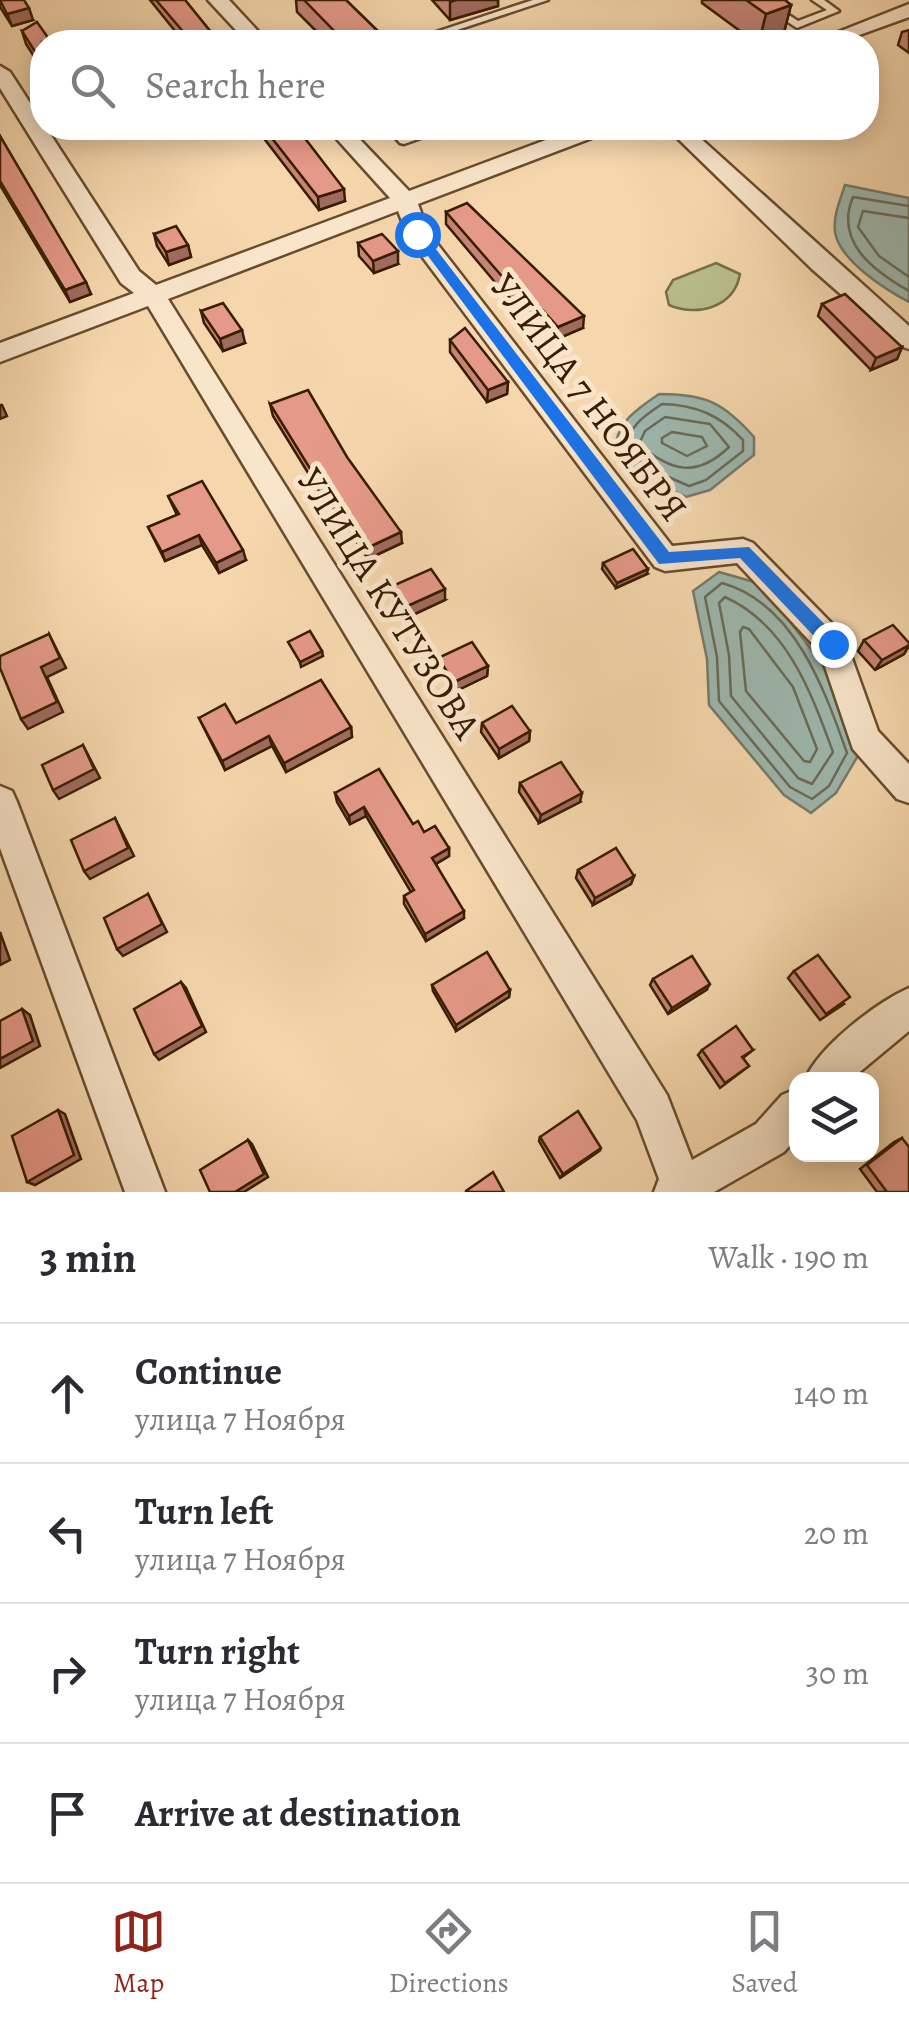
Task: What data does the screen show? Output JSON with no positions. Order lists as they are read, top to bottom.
{
  "streets": {
    "street": ["УЛИЦА 7 НОЯБРЯ", "УЛИЦА КУТУЗОВА"]
  },
  "page": {
    "search": "Search here",
    "heading": ["3 min", "Walk · 190 m"],
    "list": [
      ["Continue", "улица 7 Ноября", "140 m"],
      ["Turn left", "улица 7 Ноября", "20 m"],
      ["Turn right", "улица 7 Ноября", "30 m"],
      "Arrive at destination"
    ],
    "nav": ["Map", "Directions", "Saved"]
  }
}
